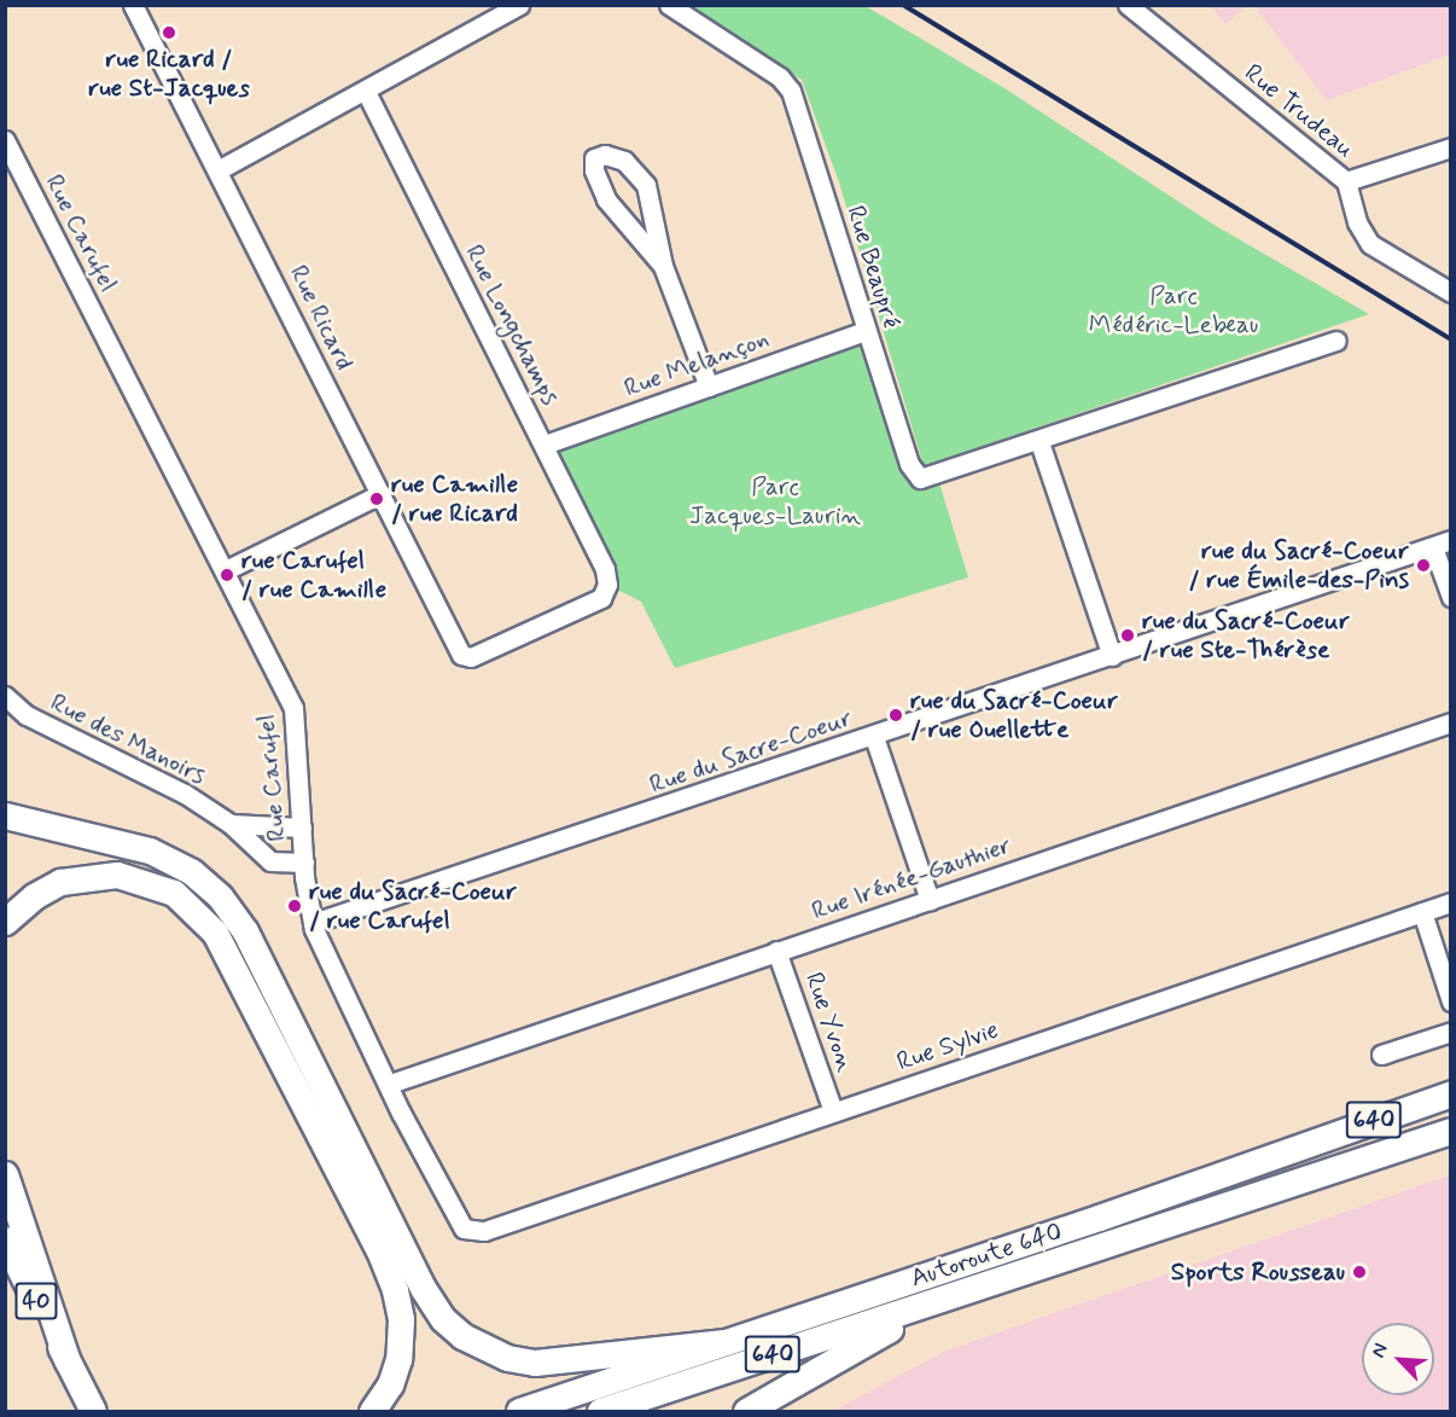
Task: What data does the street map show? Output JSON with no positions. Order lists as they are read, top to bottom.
{
  "streets": {
    "highway": ["640", "Autoroute 640", "40"],
    "street": [
      "Rue Trudeau",
      "Rue Carufel",
      "Rue Beaupré",
      "Rue Ricard",
      "Rue Longchamps",
      "Rue Melançon",
      "Rue des Manoirs",
      "Rue du Sacre-Coeur",
      "Rue Irénée-Gauthier",
      "Rue Yvon",
      "Rue Sylvie"
    ]
  },
  "crossings": [
    ["Rue Carufel", "Rue des Manoirs"],
    ["Rue Carufel", "Rue du Sacre-Coeur"],
    ["Rue Carufel", "Rue Irénée-Gauthier"],
    ["Rue Carufel", "Rue Sylvie"],
    ["Rue Beaupré", "Rue Melançon"],
    ["Rue Ricard", "Rue Longchamps"],
    ["Rue Longchamps", "Rue Melançon"],
    ["Rue Irénée-Gauthier", "Rue Yvon"],
    ["Rue Yvon", "Rue Sylvie"]
  ],
  "parks": ["Parc Médéric-Lebeau", "Parc Jacques-Laurin"],
  "places": [
    "rue Ricard / rue St-Jacques",
    "rue Camille / rue Ricard",
    "rue du Sacré-Coeur / rue Émile-des-Pins",
    "rue Carufel / rue Camille",
    "rue du Sacré-Coeur / rue Ste-Thérèse",
    "rue du Sacré-Coeur / rue Ouellette",
    "rue du Sacré-Coeur / rue Carufel",
    "Sports Rousseau"
  ],
  "north": "top left"
}
